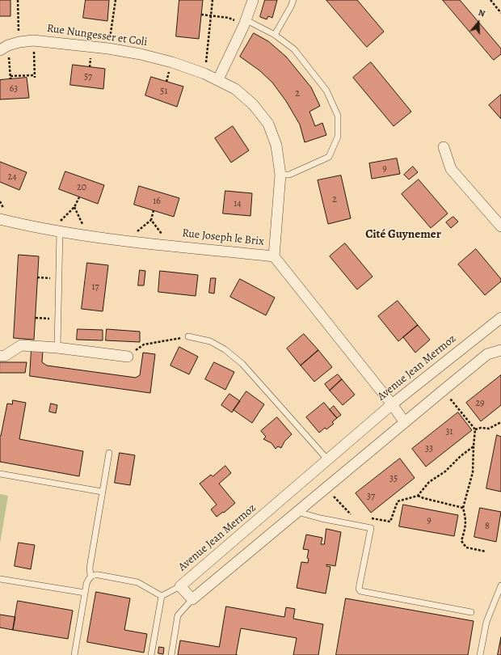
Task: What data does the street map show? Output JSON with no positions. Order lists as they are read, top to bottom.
{
  "streets": {
    "street": ["Rue Nungesser et Coli", "Rue Joseph le Brix", "Avenue Jean Mermoz"]
  },
  "crossings": [
    ["Rue Nungesser et Coli", "Rue Joseph le Brix"],
    ["Rue Joseph le Brix", "Avenue Jean Mermoz"]
  ],
  "districts": ["Cité Guynemer"],
  "house_numbers": [
    "57",
    "63",
    "51",
    "2",
    "9",
    "24",
    "20",
    "2",
    "16",
    "14",
    "17",
    "29",
    "31",
    "33",
    "35",
    "37",
    "9",
    "8"
  ],
  "north": "top"
}
